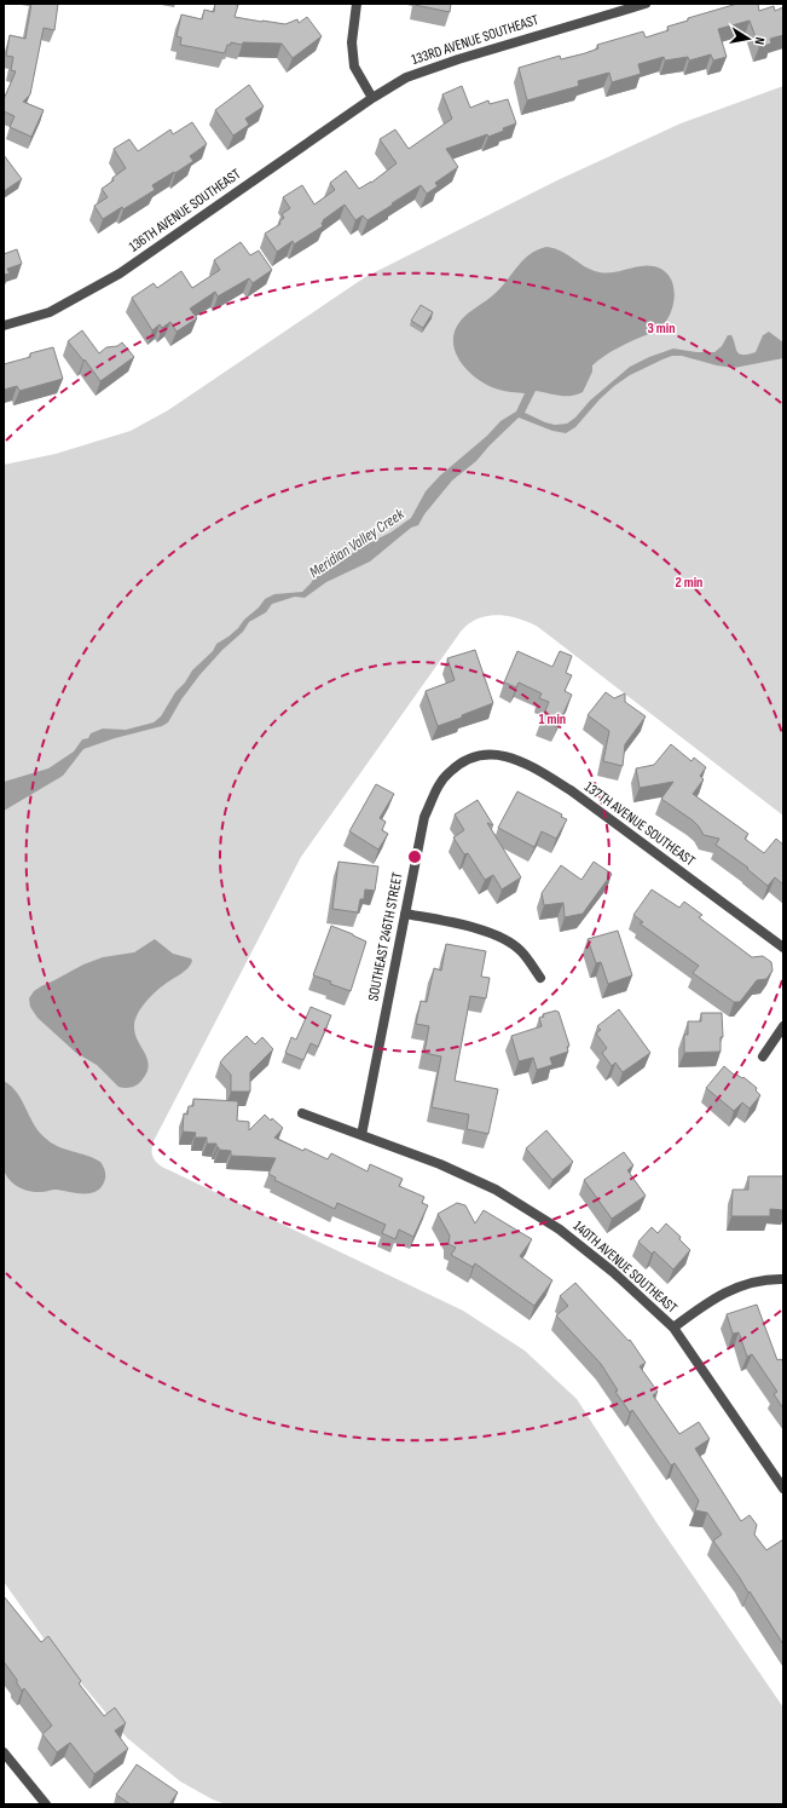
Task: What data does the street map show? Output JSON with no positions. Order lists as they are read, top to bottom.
{
  "streets": {
    "street": [
      "133RD AVENUE SOUTHEAST",
      "136TH AVENUE SOUTHEAST",
      "137TH AVENUE SOUTHEAST",
      "SOUTHEAST 246TH STREET",
      "140TH AVENUE SOUTHEAST"
    ]
  },
  "crossings": [
    ["133RD AVENUE SOUTHEAST", "136TH AVENUE SOUTHEAST"],
    ["137TH AVENUE SOUTHEAST", "SOUTHEAST 246TH STREET"],
    ["SOUTHEAST 246TH STREET", "140TH AVENUE SOUTHEAST"]
  ],
  "water": ["Meridian Valley Creek"],
  "north": "right",
  "rings": ["3 min", "2 min", "1 min"]
}
